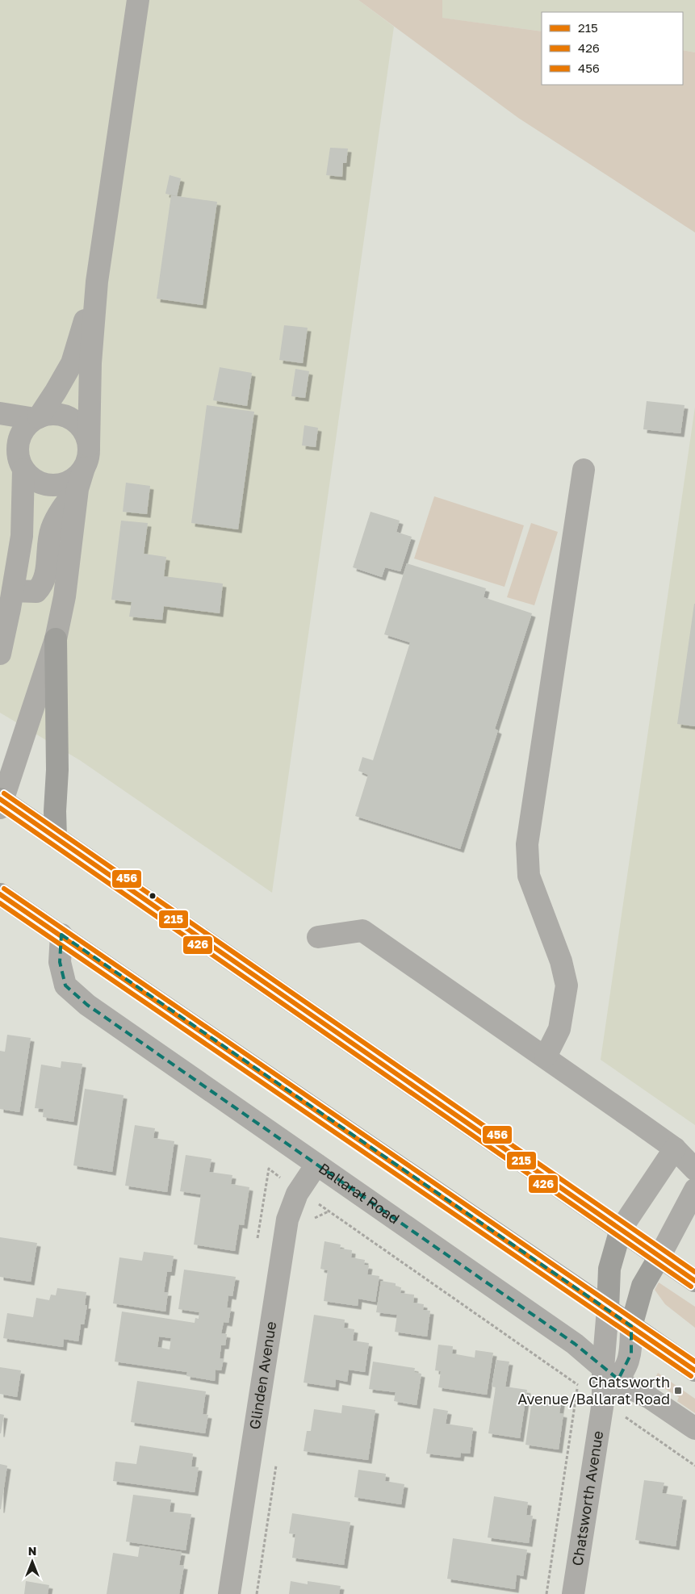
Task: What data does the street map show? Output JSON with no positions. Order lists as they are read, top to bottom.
{
  "streets": {
    "street": ["Ballarat Road", "Glinden Avenue", "Chatsworth Avenue"]
  },
  "crossings": [
    ["Ballarat Road", "Glinden Avenue"],
    ["Ballarat Road", "Chatsworth Avenue"]
  ],
  "places": {
    "transit": ["Chatsworth Avenue/Ballarat Road"]
  },
  "lines": ["transit line 456", "transit line 215", "transit line 426"],
  "legend": ["215", "426", "456"],
  "north": "top"
}
